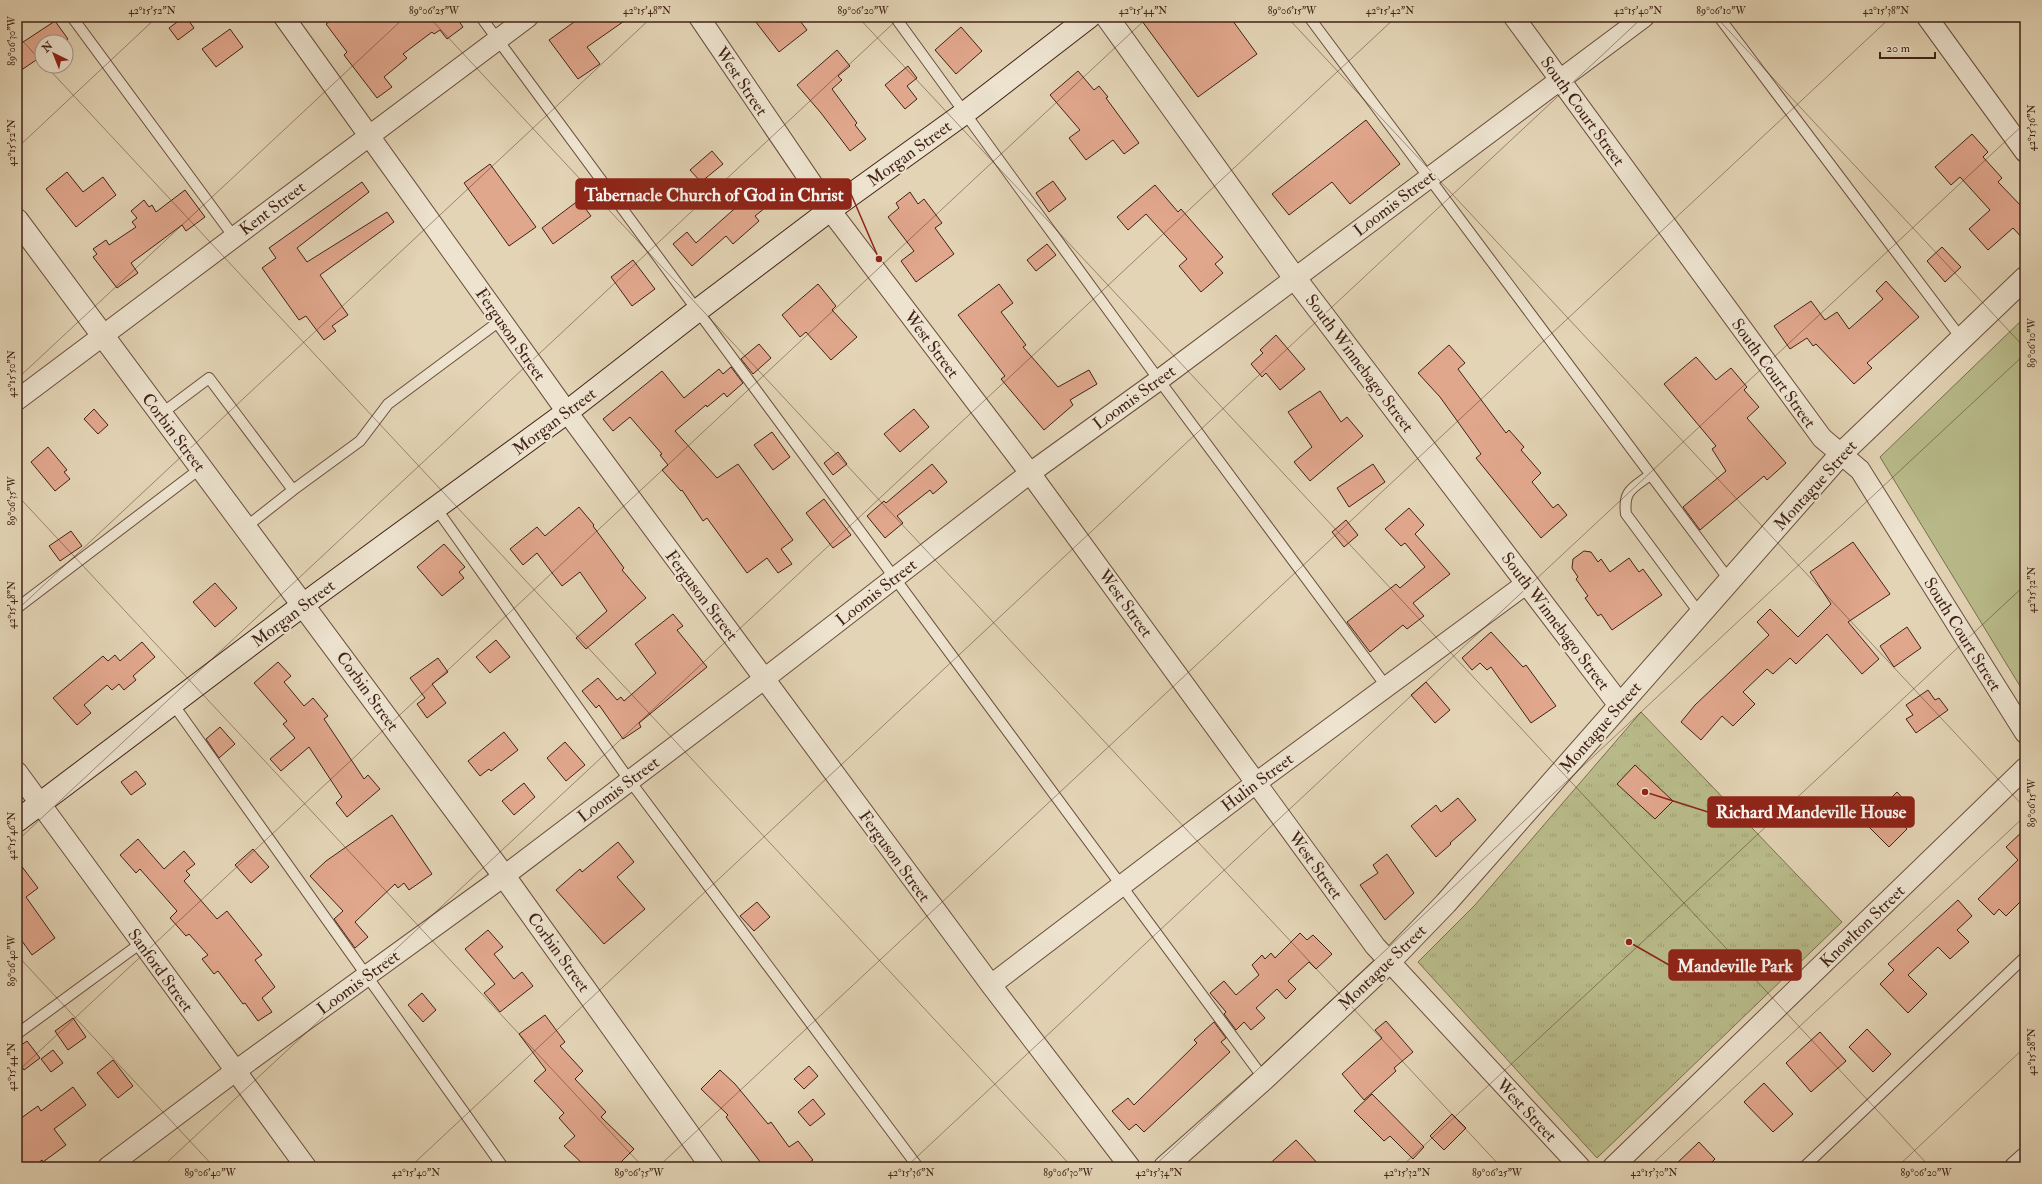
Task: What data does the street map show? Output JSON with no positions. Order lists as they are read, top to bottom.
{
  "streets": {
    "street": [
      "West Street",
      "South Court Street",
      "Morgan Street",
      "Loomis Street",
      "Kent Street",
      "Ferguson Street",
      "South Winnebago Street",
      "Corbin Street",
      "Montague Street",
      "Hulin Street",
      "Knowlton Street",
      "Sanford Street"
    ]
  },
  "crossings": [
    ["West Street", "Morgan Street"],
    ["West Street", "Loomis Street"],
    ["West Street", "Montague Street"],
    ["West Street", "Hulin Street"],
    ["South Court Street", "Loomis Street"],
    ["South Court Street", "Montague Street"],
    ["Morgan Street", "Ferguson Street"],
    ["Morgan Street", "Corbin Street"],
    ["Morgan Street", "Sanford Street"],
    ["Loomis Street", "Ferguson Street"],
    ["Loomis Street", "South Winnebago Street"],
    ["Loomis Street", "Corbin Street"],
    ["Loomis Street", "Sanford Street"],
    ["Kent Street", "Ferguson Street"],
    ["Kent Street", "Corbin Street"],
    ["Ferguson Street", "Hulin Street"],
    ["South Winnebago Street", "Montague Street"],
    ["South Winnebago Street", "Hulin Street"]
  ],
  "places": ["Tabernacle Church of God in Christ", "Richard Mandeville House", "Mandeville Park"],
  "scale_bar": "20 m",
  "north": "top left",
  "coordinates": [
    "42°15'52\"N",
    "89°06'25\"W",
    "42°15'48\"N",
    "89°06'20\"W",
    "42°15'44\"N",
    "89°06'15\"W",
    "42°15'42\"N",
    "42°15'40\"N",
    "89°06'10\"W",
    "42°15'38\"N",
    "89°06'30\"W",
    "42°15'36\"N",
    "42°15'50\"N",
    "89°06'35\"W",
    "42°15'32\"N",
    "42°15'46\"N",
    "89°06'40\"W",
    "42°15'28\"N",
    "42°15'34\"N",
    "42°15'30\"N"
  ]
}
